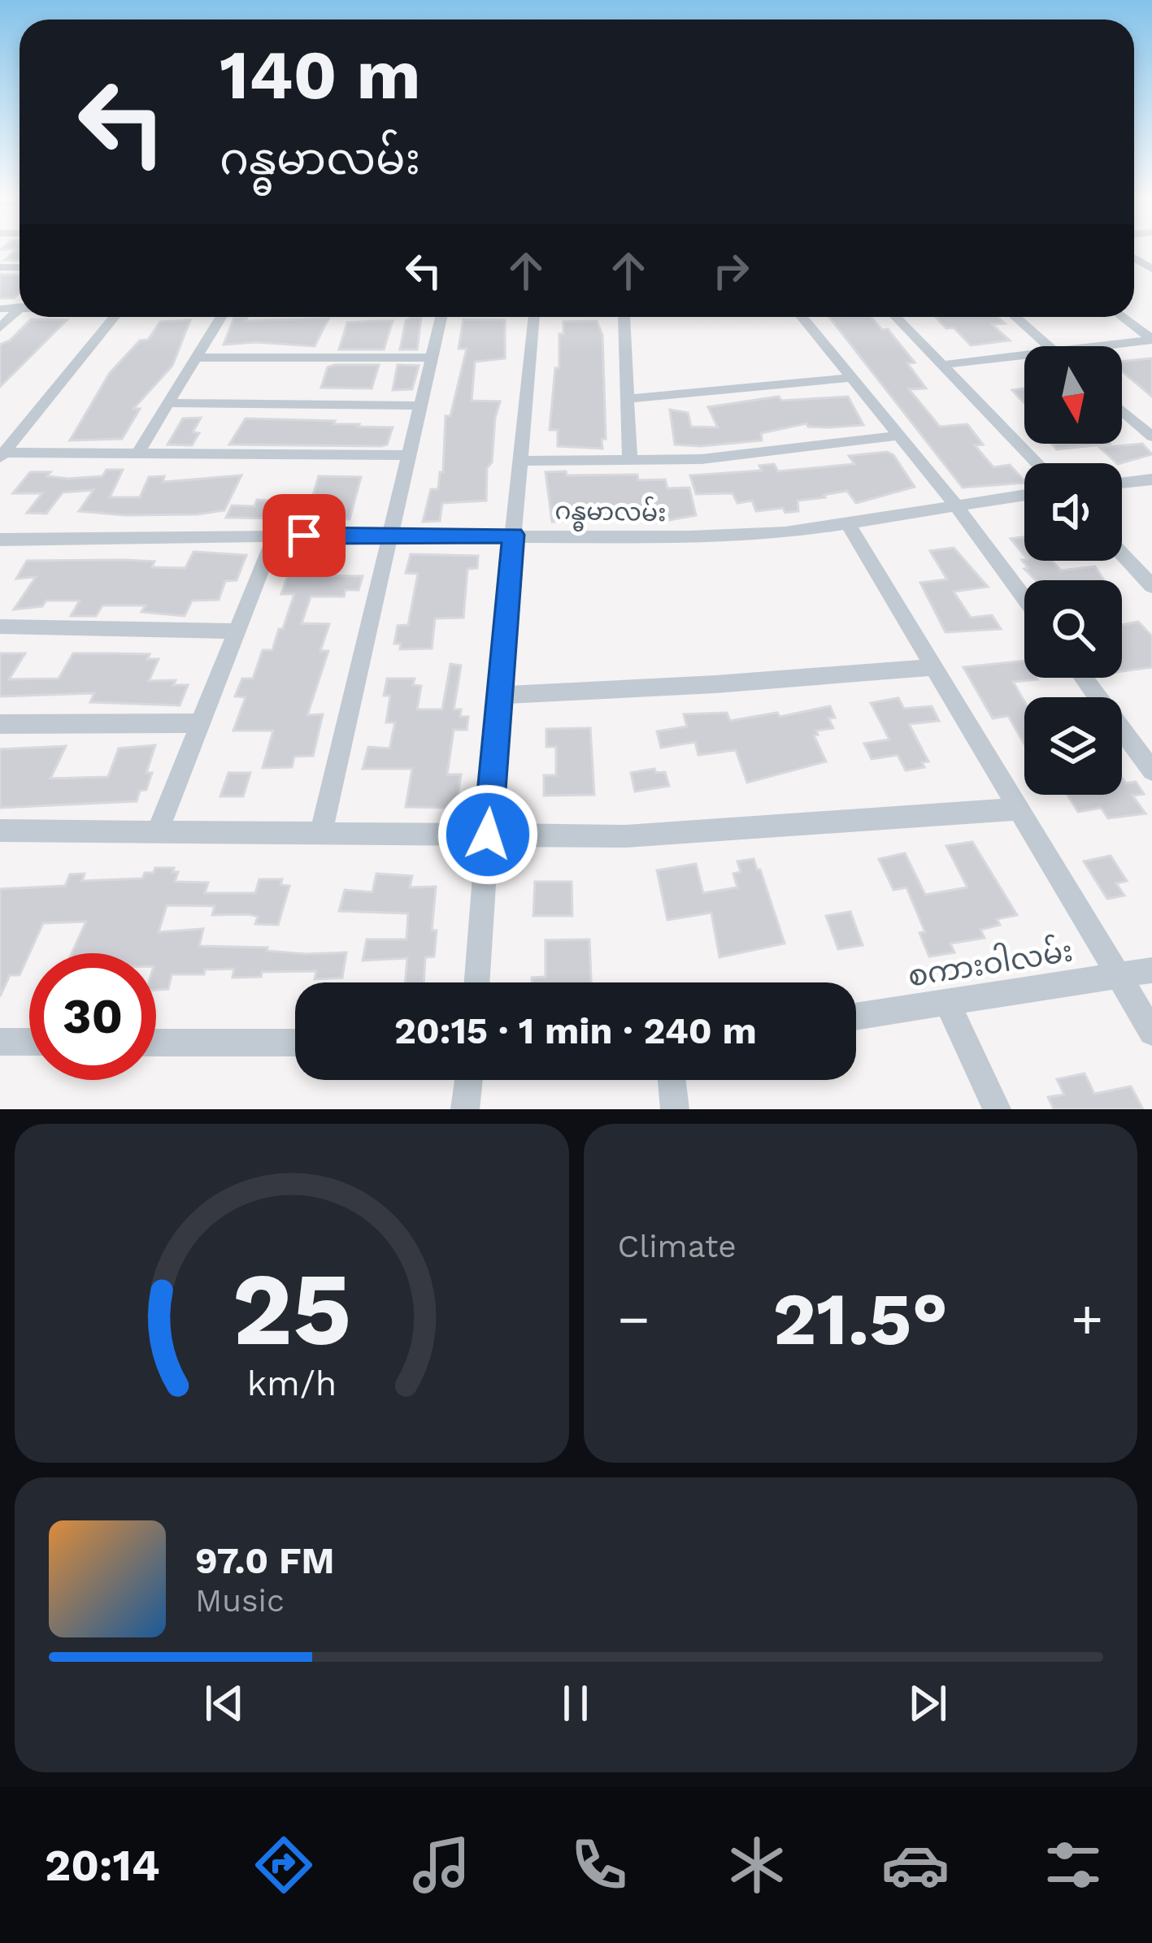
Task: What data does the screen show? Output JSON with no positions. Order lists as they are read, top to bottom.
{
  "streets": {
    "street": ["ဂန္ဓမာလမ်း", "စကားဝါလမ်း"]
  },
  "north": "bottom",
  "page": {
    "turn": ["140 m", "ဂန္ဓမာလမ်း"],
    "limit": "30",
    "trip": "20:15 · 1 min · 240 m",
    "tile": "Climate",
    "heat": ["−", "21.5°", "+"],
    "song": ["97.0 FM", "Music"],
    "tabs": "20:14",
    "gauge": ["25", "km/h"]
  }
}
